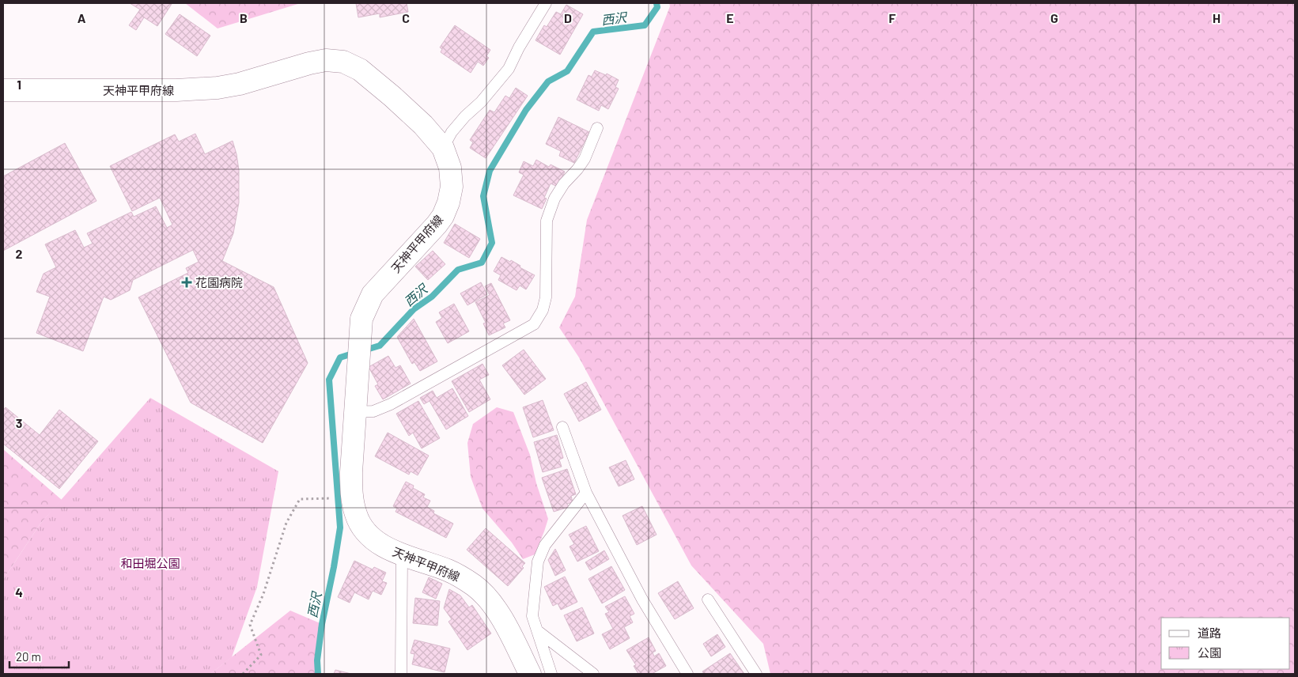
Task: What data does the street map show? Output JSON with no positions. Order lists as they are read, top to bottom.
{
  "streets": {
    "main road": ["天神平甲府線"]
  },
  "water": ["西沢"],
  "parks": ["和田堀公園"],
  "places": {
    "health": ["花園病院"]
  },
  "legend": ["道路", "公園"],
  "scale_bar": "20 m",
  "grid": {
    "columns": [
      "A",
      "B",
      "C",
      "D",
      "E",
      "F",
      "G",
      "H"
    ],
    "rows": [
      "1",
      "2",
      "3",
      "4"
    ]
  }
}
